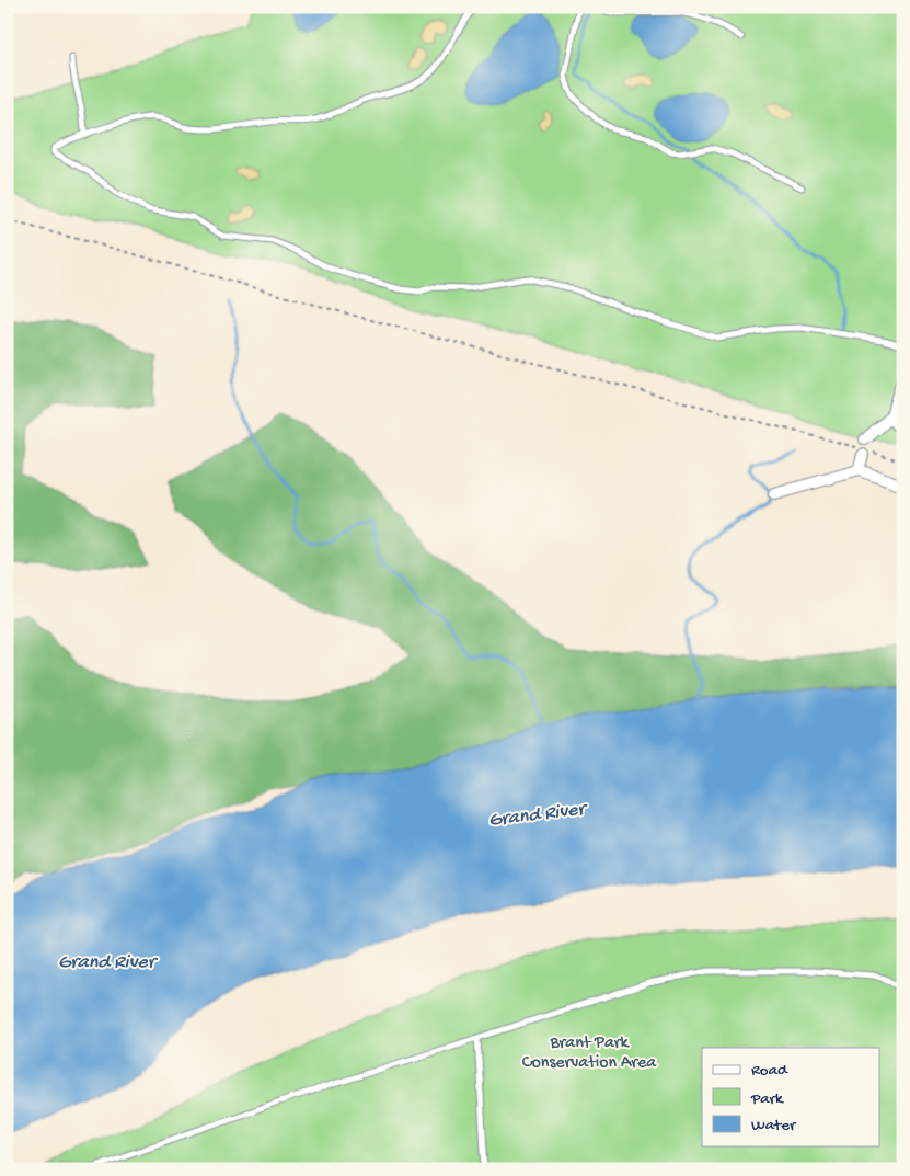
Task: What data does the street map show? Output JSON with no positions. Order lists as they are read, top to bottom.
{
  "water": ["Grand River"],
  "parks": ["Brant Park Conservation Area"],
  "legend": ["Road", "Park", "Water"]
}
